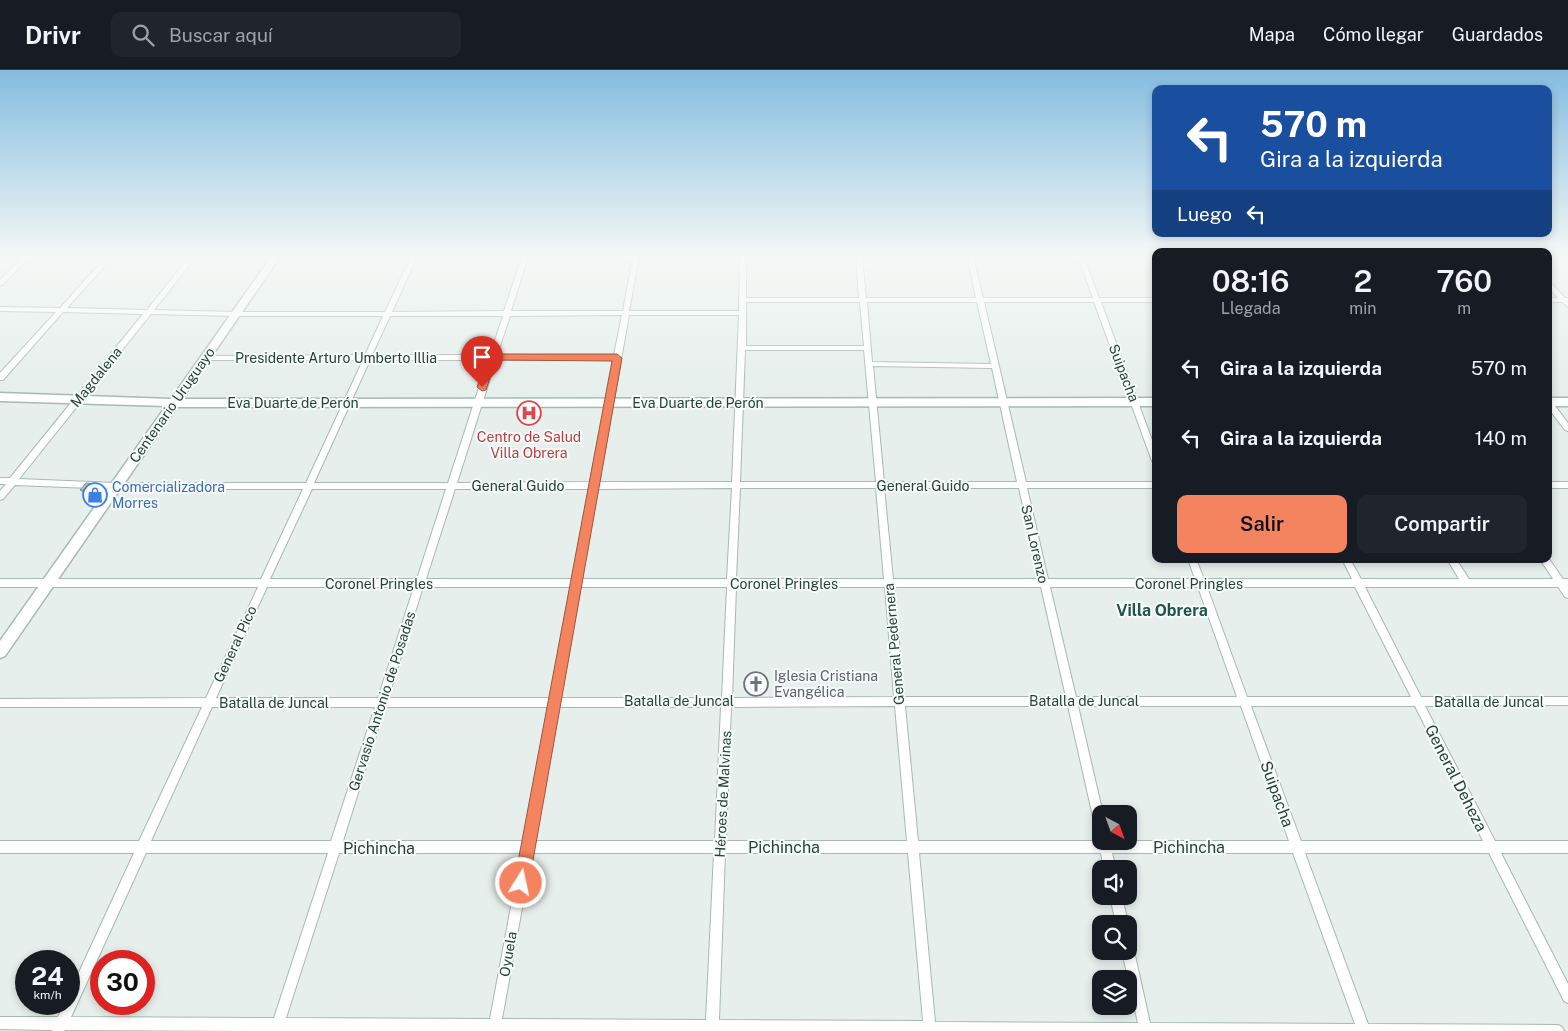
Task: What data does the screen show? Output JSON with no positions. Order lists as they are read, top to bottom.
{
  "streets": {
    "main road": ["Eva Duarte de Perón", "Centenario Uruguayo"],
    "street": [
      "Presidente Arturo Umberto Illia",
      "Suipacha",
      "Magdalena",
      "General Guido",
      "San Lorenzo",
      "Coronel Pringles",
      "General Pico",
      "General Pedernera",
      "Gervasio Antonio de Posadas",
      "Batalla de Juncal",
      "General Deheza",
      "Héroes de Malvinas",
      "Pichincha",
      "Oyuela"
    ]
  },
  "crossings": [
    ["Presidente Arturo Umberto Illia", "Centenario Uruguayo"],
    ["Presidente Arturo Umberto Illia", "General Pico"],
    ["Presidente Arturo Umberto Illia", "Gervasio Antonio de Posadas"],
    ["Presidente Arturo Umberto Illia", "Oyuela"],
    ["Suipacha", "Eva Duarte de Perón"],
    ["Suipacha", "Coronel Pringles"],
    ["Suipacha", "Batalla de Juncal"],
    ["Suipacha", "Pichincha"],
    ["Magdalena", "Eva Duarte de Perón"],
    ["Magdalena", "General Guido"],
    ["Eva Duarte de Perón", "Centenario Uruguayo"],
    ["Eva Duarte de Perón", "San Lorenzo"],
    ["Eva Duarte de Perón", "General Pico"],
    ["Eva Duarte de Perón", "General Pedernera"],
    ["Eva Duarte de Perón", "Gervasio Antonio de Posadas"],
    ["Eva Duarte de Perón", "Héroes de Malvinas"],
    ["Eva Duarte de Perón", "Oyuela"],
    ["Centenario Uruguayo", "General Guido"],
    ["Centenario Uruguayo", "Coronel Pringles"],
    ["General Guido", "San Lorenzo"],
    ["General Guido", "General Pico"],
    ["General Guido", "General Pedernera"],
    ["General Guido", "Gervasio Antonio de Posadas"],
    ["General Guido", "Héroes de Malvinas"],
    ["General Guido", "Oyuela"],
    ["San Lorenzo", "Coronel Pringles"],
    ["San Lorenzo", "Batalla de Juncal"],
    ["Coronel Pringles", "General Pico"],
    ["Coronel Pringles", "General Pedernera"],
    ["Coronel Pringles", "Gervasio Antonio de Posadas"],
    ["Coronel Pringles", "General Deheza"],
    ["Coronel Pringles", "Héroes de Malvinas"],
    ["Coronel Pringles", "Oyuela"],
    ["General Pico", "Batalla de Juncal"],
    ["General Pico", "Pichincha"],
    ["General Pedernera", "Batalla de Juncal"],
    ["General Pedernera", "Pichincha"],
    ["Gervasio Antonio de Posadas", "Batalla de Juncal"],
    ["Gervasio Antonio de Posadas", "Pichincha"],
    ["Batalla de Juncal", "General Deheza"],
    ["Batalla de Juncal", "Héroes de Malvinas"],
    ["Batalla de Juncal", "Oyuela"],
    ["General Deheza", "Pichincha"],
    ["Héroes de Malvinas", "Pichincha"],
    ["Pichincha", "Oyuela"]
  ],
  "districts": ["Villa Obrera"],
  "places": {
    "hospital": ["Centro de Salud Villa Obrera"],
    "shop": ["Comercializadora Morres"],
    "church": ["Iglesia Cristiana Evangélica"]
  },
  "north": "bottom right",
  "page": {
    "header": "Drivr",
    "search": "Buscar aquí",
    "nav": ["Mapa", "Cómo llegar", "Guardados"],
    "turn": ["570 m", "Gira a la izquierda"],
    "then": "Luego",
    "eta": [
      "08:16",
      "Llegada",
      "2",
      "min",
      "760",
      "m"
    ],
    "list": [
      {
        "name": "Gira a la izquierda",
        "value": "570 m"
      },
      {
        "name": "Gira a la izquierda",
        "value": "140 m"
      }
    ],
    "buttons": ["Salir", "Compartir"],
    "speed": "24 km/h",
    "limit": "30"
  }
}
